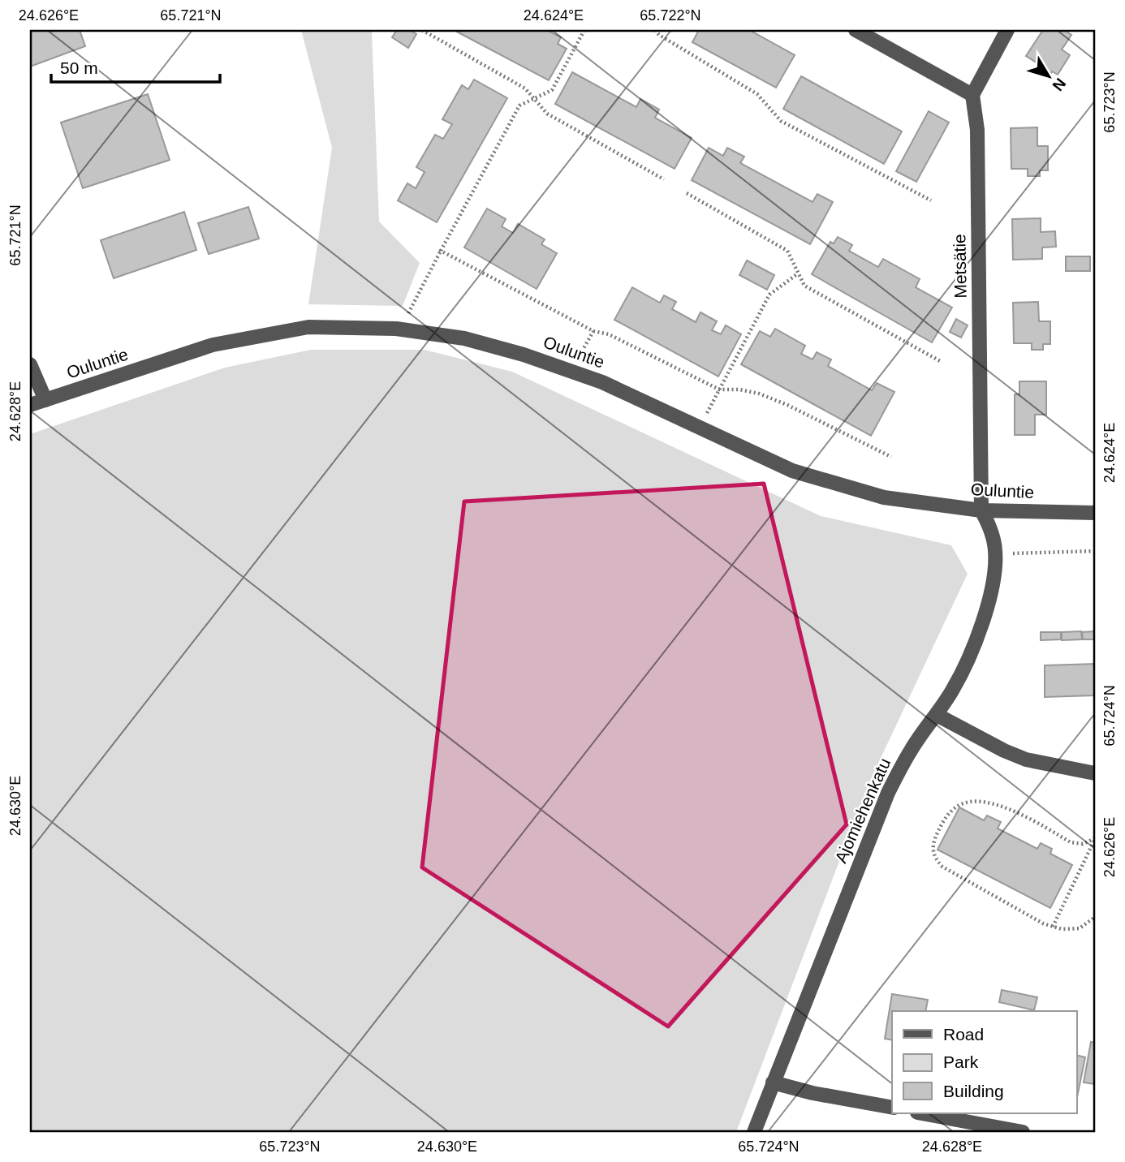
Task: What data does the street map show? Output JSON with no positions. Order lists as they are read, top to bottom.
{
  "streets": {
    "street": ["Metsätie", "Ouluntie", "Ajomiehenkatu"]
  },
  "crossings": [
    ["Metsätie", "Ouluntie"],
    ["Metsätie", "Ajomiehenkatu"],
    ["Ouluntie", "Ajomiehenkatu"]
  ],
  "legend": ["Road", "Park", "Building"],
  "scale_bar": "50 m",
  "north": "bottom right",
  "coordinates": [
    "24.626°E",
    "65.721°N",
    "24.624°E",
    "65.722°N",
    "65.723°N",
    "24.628°E",
    "65.724°N",
    "24.630°E"
  ]
}
